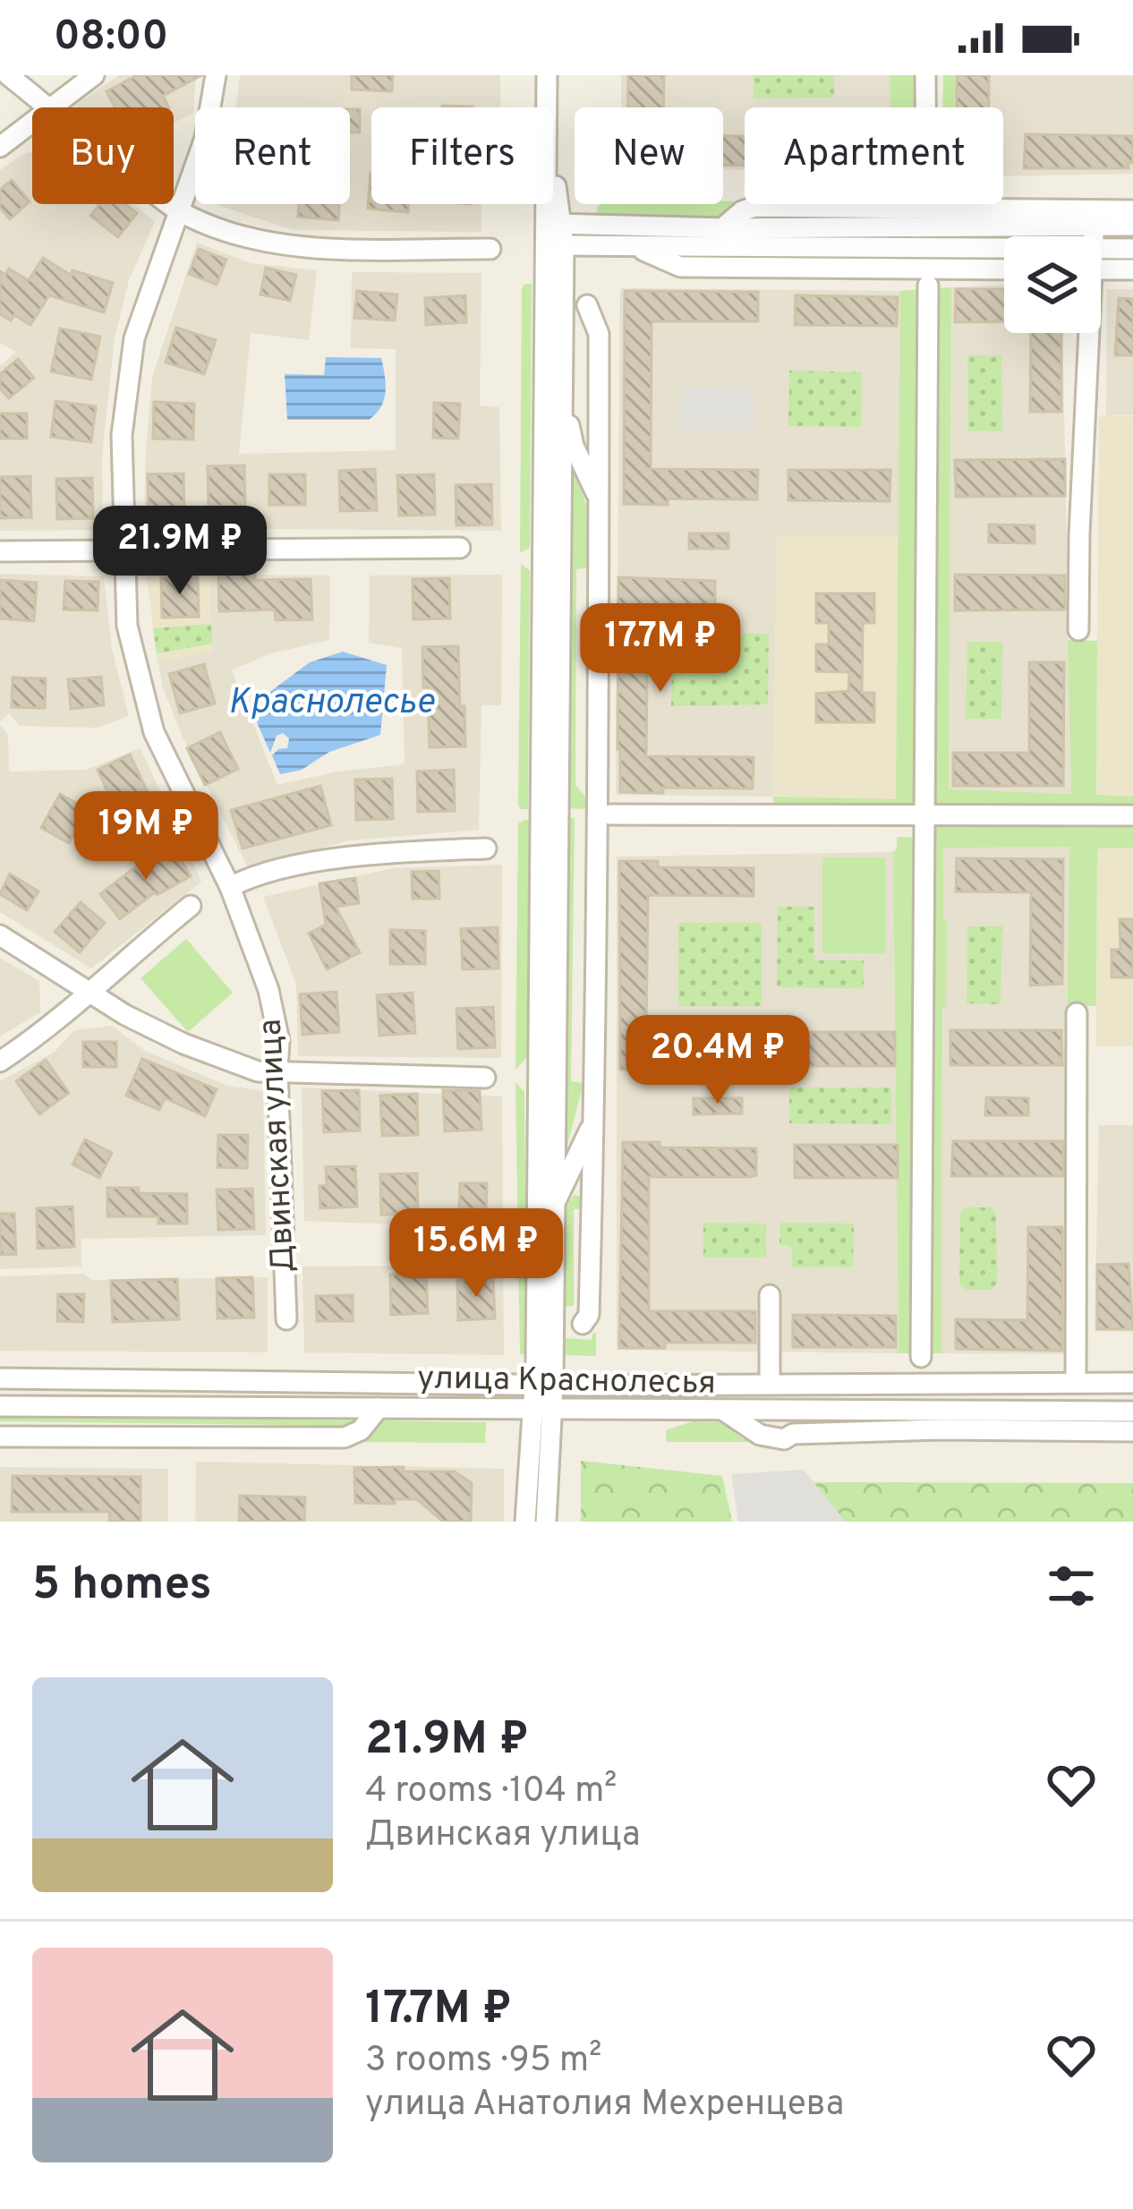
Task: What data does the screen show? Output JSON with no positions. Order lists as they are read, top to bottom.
{
  "streets": {
    "street": ["Двинская улица", "улица Краснолесья"]
  },
  "water": ["Краснолесье"],
  "page": {
    "status": "08:00",
    "chip": [
      "Buy",
      "Rent",
      "Filters",
      "New",
      "Apartment"
    ],
    "price": [
      "21.9M ₽",
      "17.7M ₽",
      "19M ₽",
      "20.4M ₽",
      "15.6M ₽"
    ],
    "heading": "5 homes",
    "list": [
      {
        "name": "21.9M ₽",
        "note": "4 rooms · 104 m² · Двинская улица"
      },
      {
        "name": "17.7M ₽",
        "note": "3 rooms · 95 m² · улица Анатолия Мехренцева"
      }
    ]
  }
}
